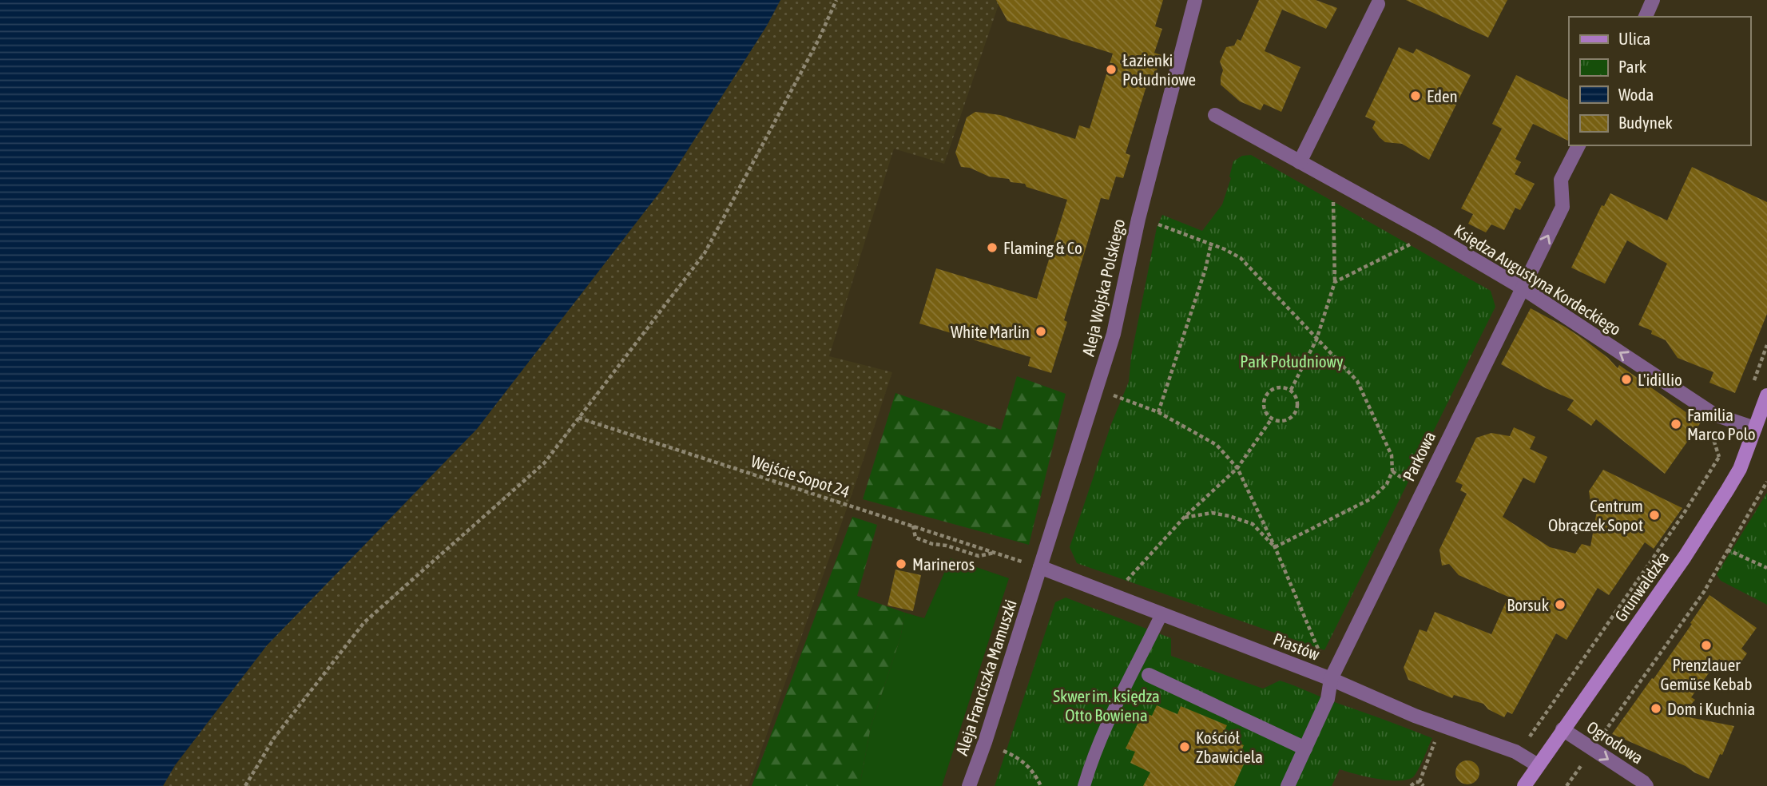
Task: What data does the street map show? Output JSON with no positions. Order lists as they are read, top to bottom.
{
  "streets": {
    "street": [
      "Księdza Augustyna Kordeckiego",
      "Aleja Wojska Polskiego",
      "Parkowa",
      "Grunwaldzka",
      "Piastów",
      "Aleja Franciszka Mamuszki",
      "Ogrodowa"
    ],
    "path": ["Wejście Sopot 24"]
  },
  "crossings": [
    ["Księdza Augustyna Kordeckiego", "Parkowa"],
    ["Księdza Augustyna Kordeckiego", "Grunwaldzka"],
    ["Aleja Wojska Polskiego", "Piastów"],
    ["Aleja Wojska Polskiego", "Aleja Franciszka Mamuszki"],
    ["Parkowa", "Piastów"],
    ["Grunwaldzka", "Piastów"],
    ["Grunwaldzka", "Ogrodowa"],
    ["Piastów", "Aleja Franciszka Mamuszki"]
  ],
  "one_way": ["Księdza Augustyna Kordeckiego", "Ogrodowa"],
  "parks": ["Park Południowy", "Skwer im. księdza Otto Bowiena"],
  "places": [
    "Łazienki Południowe",
    "Eden",
    "Flaming & Co",
    "White Marlin",
    "L'idillio",
    "Familia Marco Polo",
    "Centrum Obrączek Sopot",
    "Marineros",
    "Borsuk",
    "Prenzlauer Gemüse Kebab",
    "Dom i Kuchnia",
    "Kościół Zbawiciela"
  ],
  "legend": [
    "Ulica",
    "Park",
    "Woda",
    "Budynek"
  ]
}
